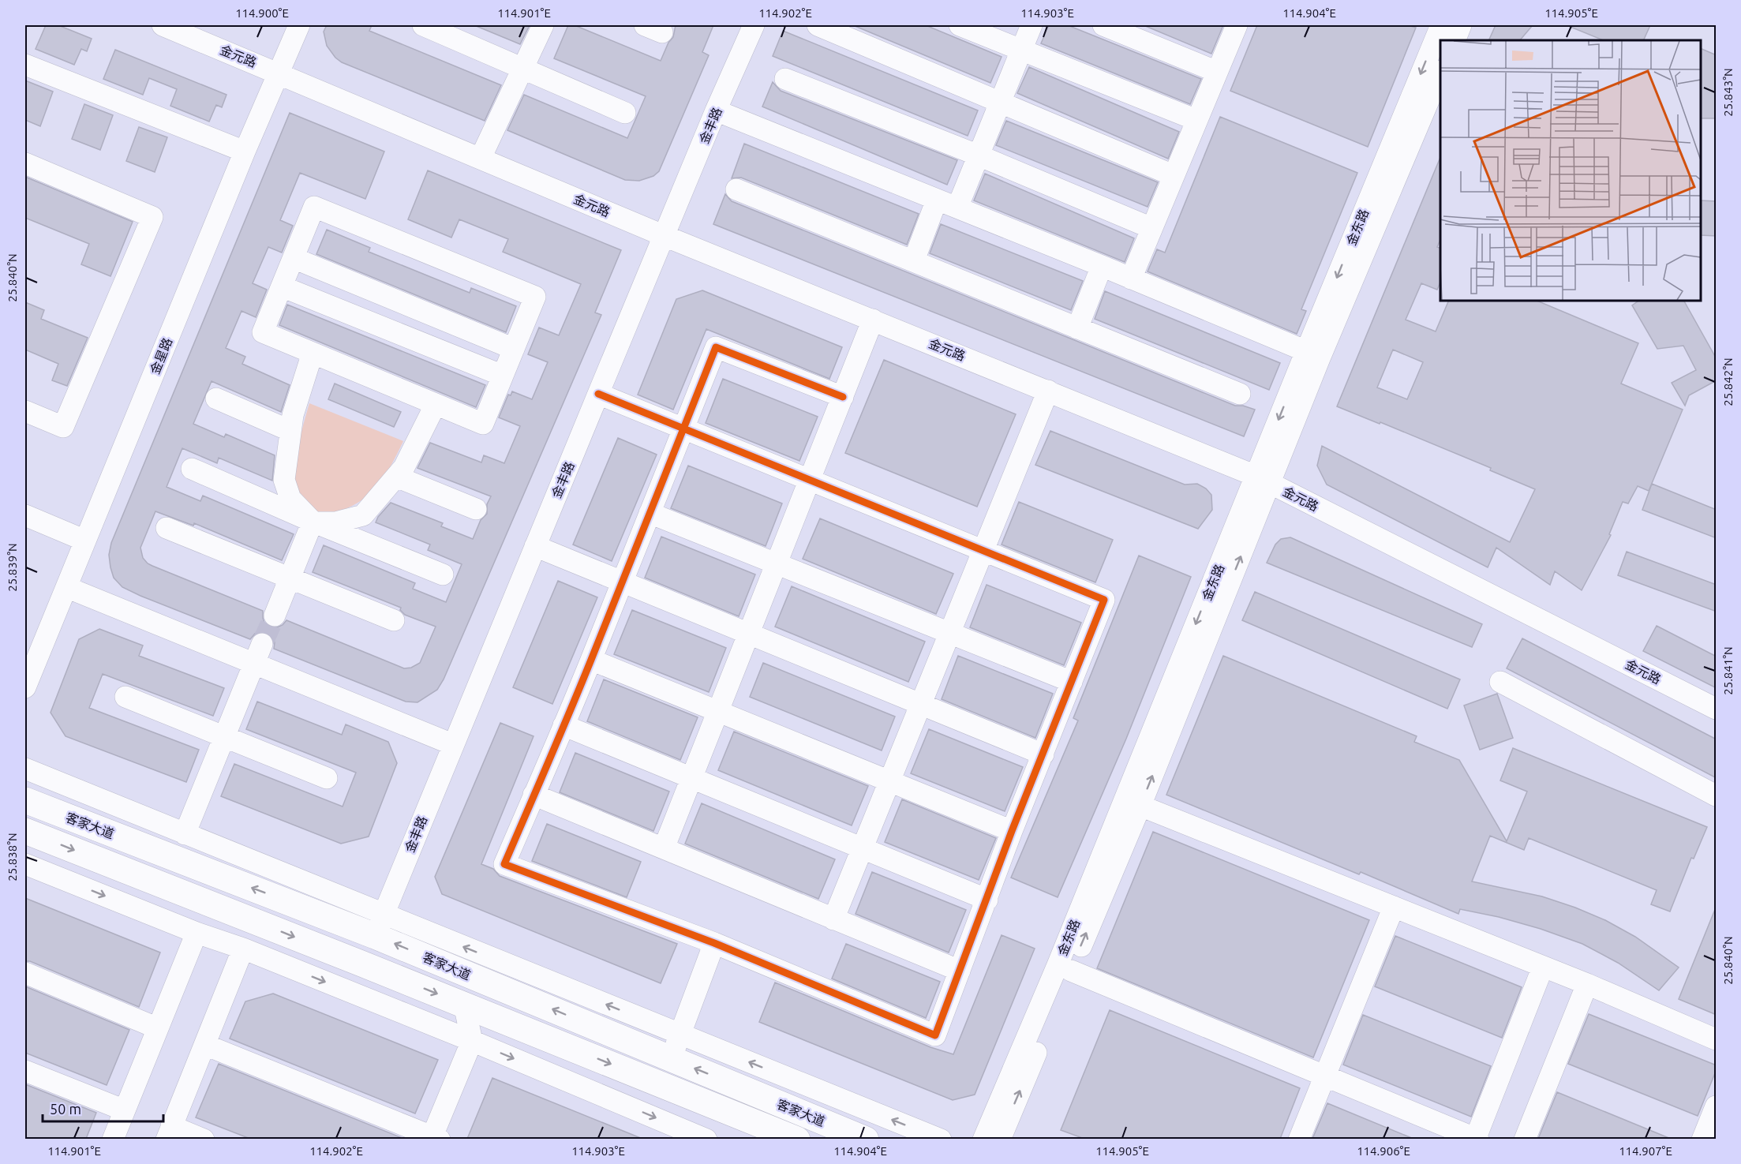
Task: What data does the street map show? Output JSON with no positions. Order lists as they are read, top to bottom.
{
  "streets": {
    "main road": ["客家大道"],
    "street": [
      "金元路",
      "金丰路",
      "金东路",
      "金星路"
    ]
  },
  "crossings": [
    ["金元路", "金丰路"],
    ["金元路", "金东路"],
    ["金元路", "金星路"],
    ["金丰路", "客家大道"]
  ],
  "scale_bar": "50 m",
  "coordinates": [
    "114.900°E",
    "114.901°E",
    "114.902°E",
    "114.903°E",
    "114.904°E",
    "114.905°E",
    "25.843°N",
    "25.840°N",
    "25.842°N",
    "25.839°N",
    "25.841°N",
    "25.838°N",
    "114.906°E",
    "114.907°E"
  ]
}
